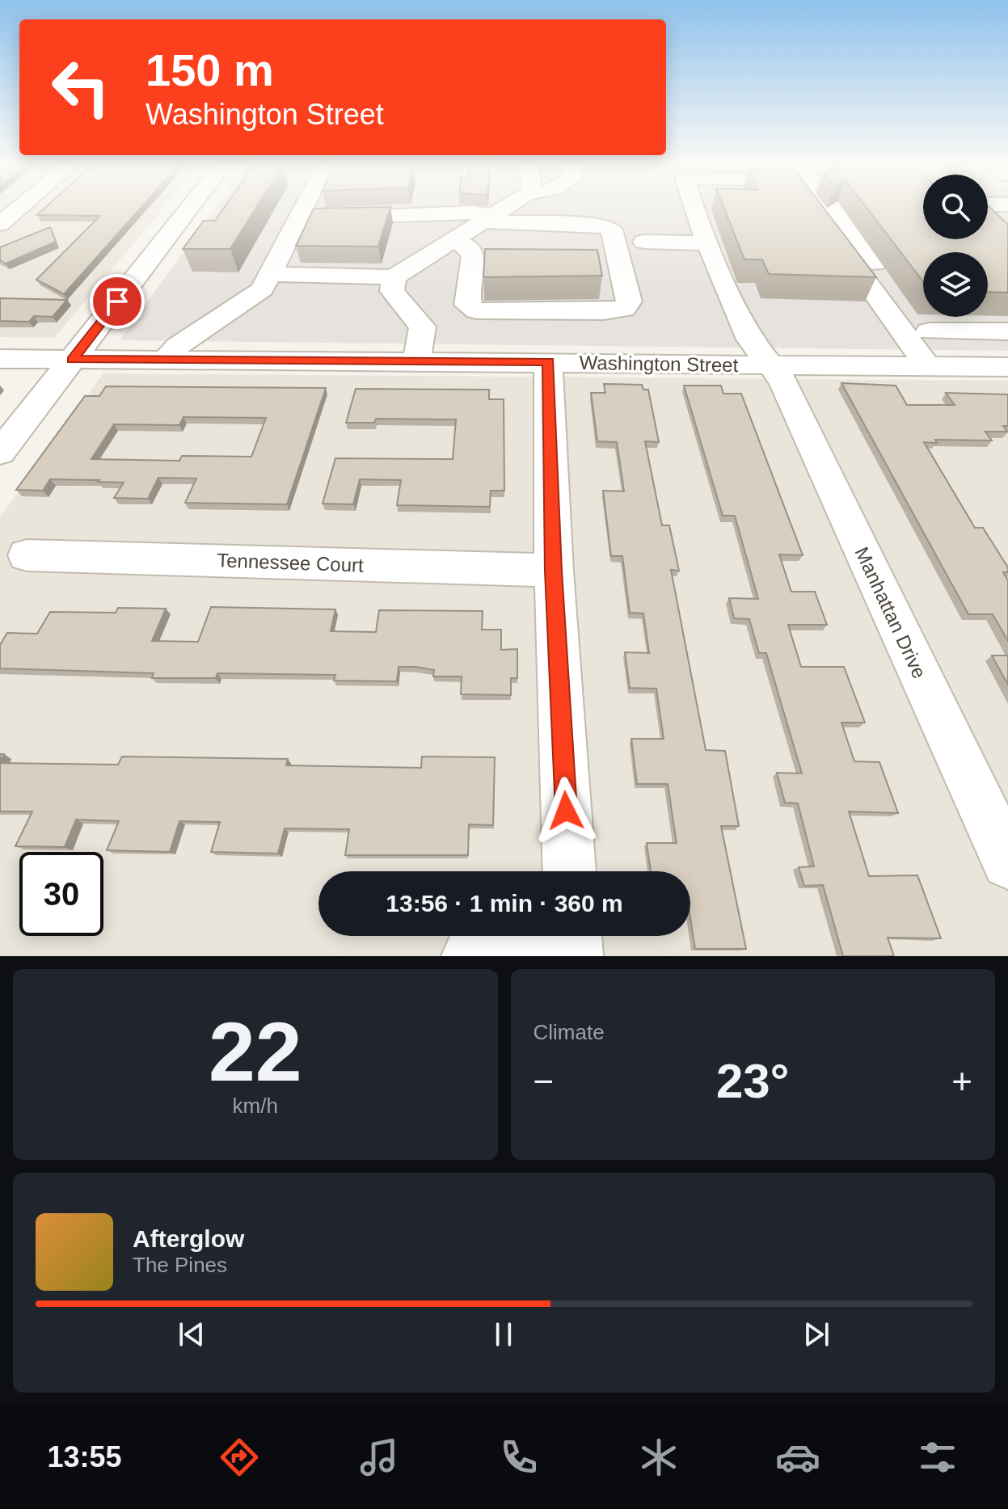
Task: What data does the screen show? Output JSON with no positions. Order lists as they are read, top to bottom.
{
  "streets": {
    "street": ["Washington Street", "Tennessee Court", "Manhattan Drive"]
  },
  "crossings": [
    ["Washington Street", "Manhattan Drive"]
  ],
  "page": {
    "turn": ["150 m", "Washington Street"],
    "limit": "30",
    "trip": "13:56 · 1 min · 360 m",
    "tile": [
      ["22", "km/h"],
      "Climate"
    ],
    "heat": ["−", "23°", "+"],
    "song": ["Afterglow", "The Pines"],
    "tabs": "13:55"
  }
}
